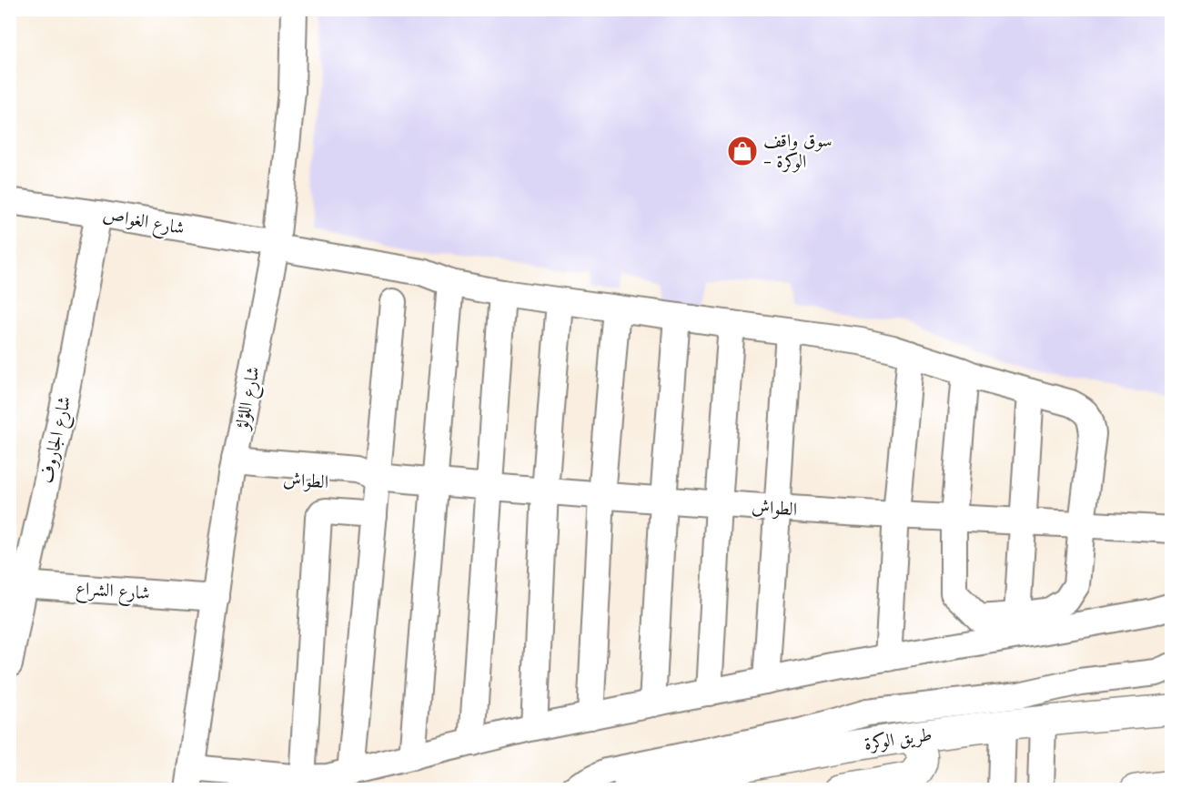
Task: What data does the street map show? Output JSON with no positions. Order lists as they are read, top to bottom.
{
  "streets": {
    "highway": ["طريق الوكرة"],
    "street": [
      "شارع الغواص",
      "شارع اللؤلؤ",
      "شارع الجاروف",
      "الطواش",
      "شارع الشراع"
    ]
  },
  "crossings": [
    ["شارع الغواص", "شارع اللؤلؤ"],
    ["شارع الغواص", "شارع الجاروف"],
    ["شارع الغواص", "الطواش"],
    ["شارع اللؤلؤ", "الطواش"],
    ["شارع اللؤلؤ", "شارع الشراع"],
    ["شارع الجاروف", "شارع الشراع"]
  ],
  "places": {
    "shop": ["سوق واقف - الوكرة"]
  }
}
